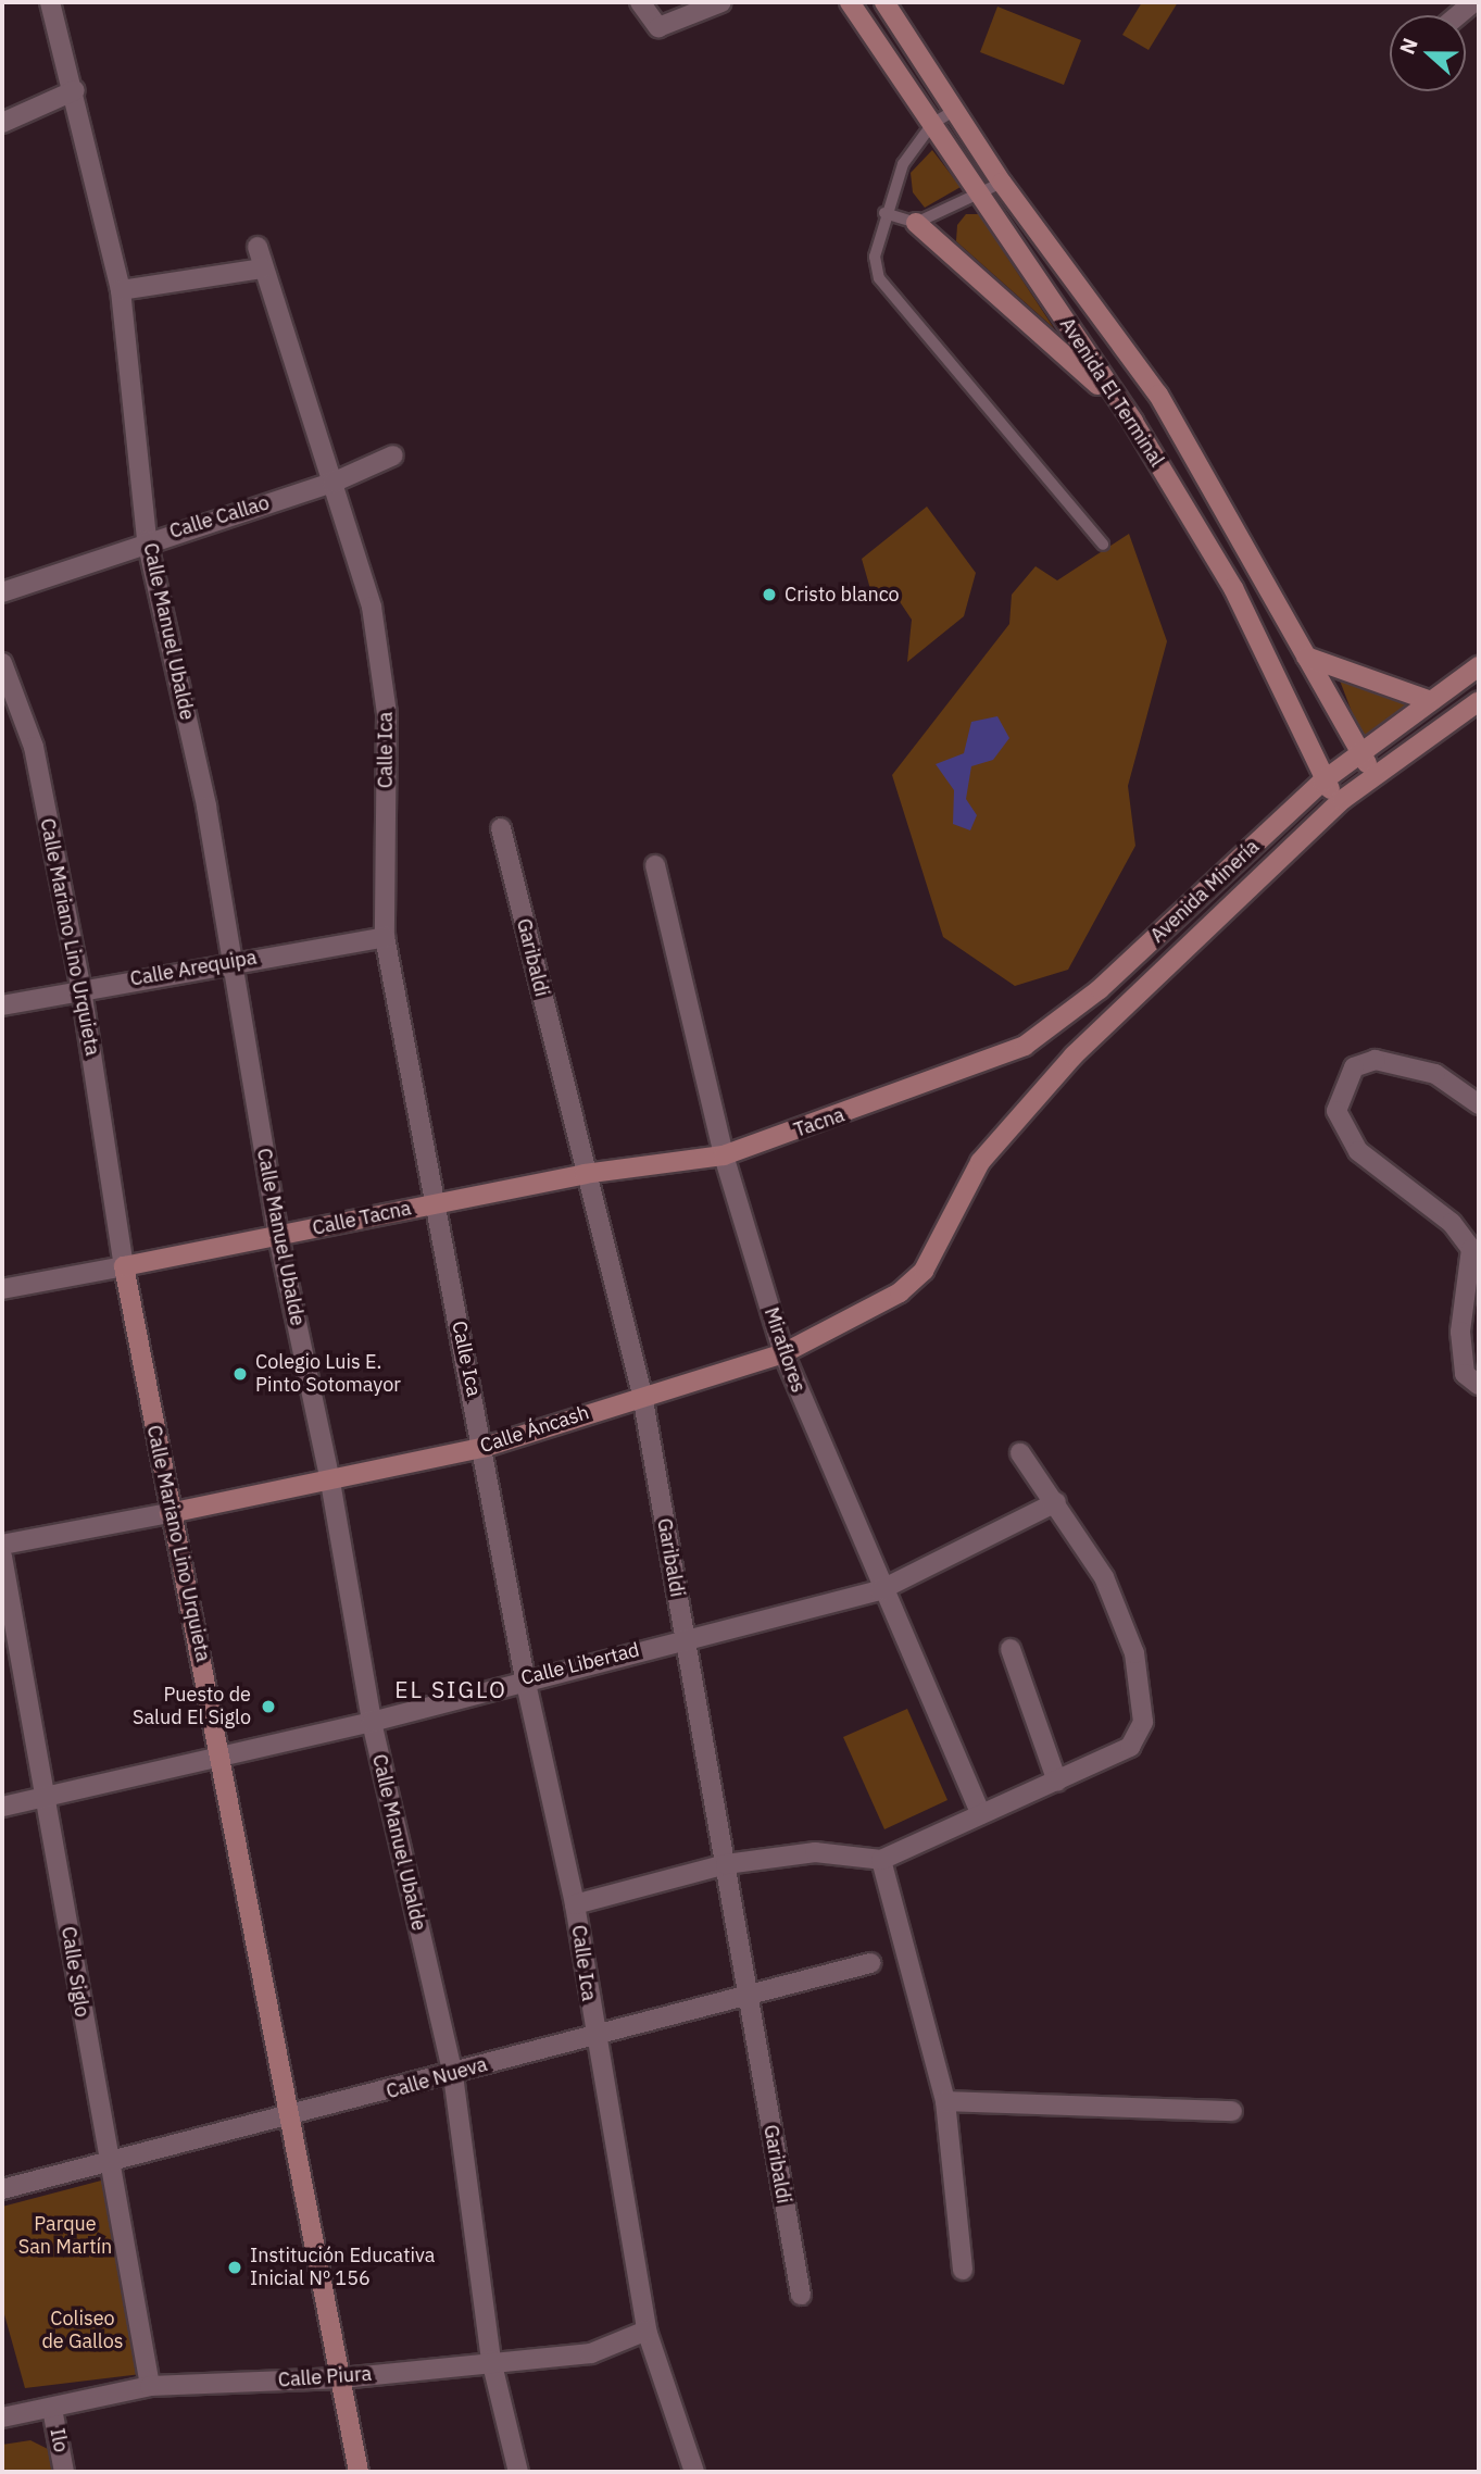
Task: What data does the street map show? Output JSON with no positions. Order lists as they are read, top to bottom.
{
  "streets": {
    "main road": [
      "Avenida El Terminal",
      "Avenida Minería",
      "Calle Mariano Lino Urquieta",
      "Tacna",
      "Calle Tacna",
      "Calle Áncash"
    ],
    "street": [
      "Calle Callao",
      "Calle Manuel Ubalde",
      "Calle Ica",
      "Garibaldi",
      "Calle Arequipa",
      "Miraflores",
      "Calle Libertad",
      "Calle Siglo",
      "Calle Nueva",
      "Calle Piura",
      "Ilo"
    ]
  },
  "crossings": [
    ["Avenida El Terminal", "Avenida Minería"],
    ["Calle Callao", "Calle Manuel Ubalde"],
    ["Calle Callao", "Calle Ica"],
    ["Calle Manuel Ubalde", "Calle Arequipa"],
    ["Calle Manuel Ubalde", "Calle Tacna"],
    ["Calle Manuel Ubalde", "Calle Áncash"],
    ["Calle Manuel Ubalde", "Calle Libertad"],
    ["Calle Manuel Ubalde", "Calle Nueva"],
    ["Calle Manuel Ubalde", "Calle Piura"],
    ["Calle Ica", "Calle Arequipa"],
    ["Calle Ica", "Calle Tacna"],
    ["Calle Ica", "Calle Áncash"],
    ["Calle Ica", "Calle Libertad"],
    ["Calle Ica", "Calle Nueva"],
    ["Calle Ica", "Calle Piura"],
    ["Avenida Minería", "Tacna"],
    ["Avenida Minería", "Calle Áncash"],
    ["Calle Mariano Lino Urquieta", "Calle Arequipa"],
    ["Calle Mariano Lino Urquieta", "Calle Tacna"],
    ["Calle Mariano Lino Urquieta", "Calle Áncash"],
    ["Calle Mariano Lino Urquieta", "Calle Libertad"],
    ["Calle Mariano Lino Urquieta", "Calle Nueva"],
    ["Calle Mariano Lino Urquieta", "Calle Piura"],
    ["Garibaldi", "Calle Tacna"],
    ["Garibaldi", "Calle Áncash"],
    ["Garibaldi", "Calle Libertad"],
    ["Garibaldi", "Calle Nueva"],
    ["Tacna", "Calle Tacna"],
    ["Tacna", "Miraflores"],
    ["Calle Tacna", "Miraflores"],
    ["Miraflores", "Calle Áncash"],
    ["Miraflores", "Calle Libertad"],
    ["Calle Libertad", "Calle Siglo"],
    ["Calle Siglo", "Calle Nueva"],
    ["Calle Siglo", "Calle Piura"],
    ["Calle Piura", "Ilo"]
  ],
  "districts": ["EL SIGLO"],
  "parks": ["Parque San Martín", "Coliseo de Gallos"],
  "places": [
    "Cristo blanco",
    "Colegio Luis E. Pinto Sotomayor",
    "Puesto de Salud El Siglo",
    "Institución Educativa Inicial Nº 156"
  ],
  "north": "left"
}
